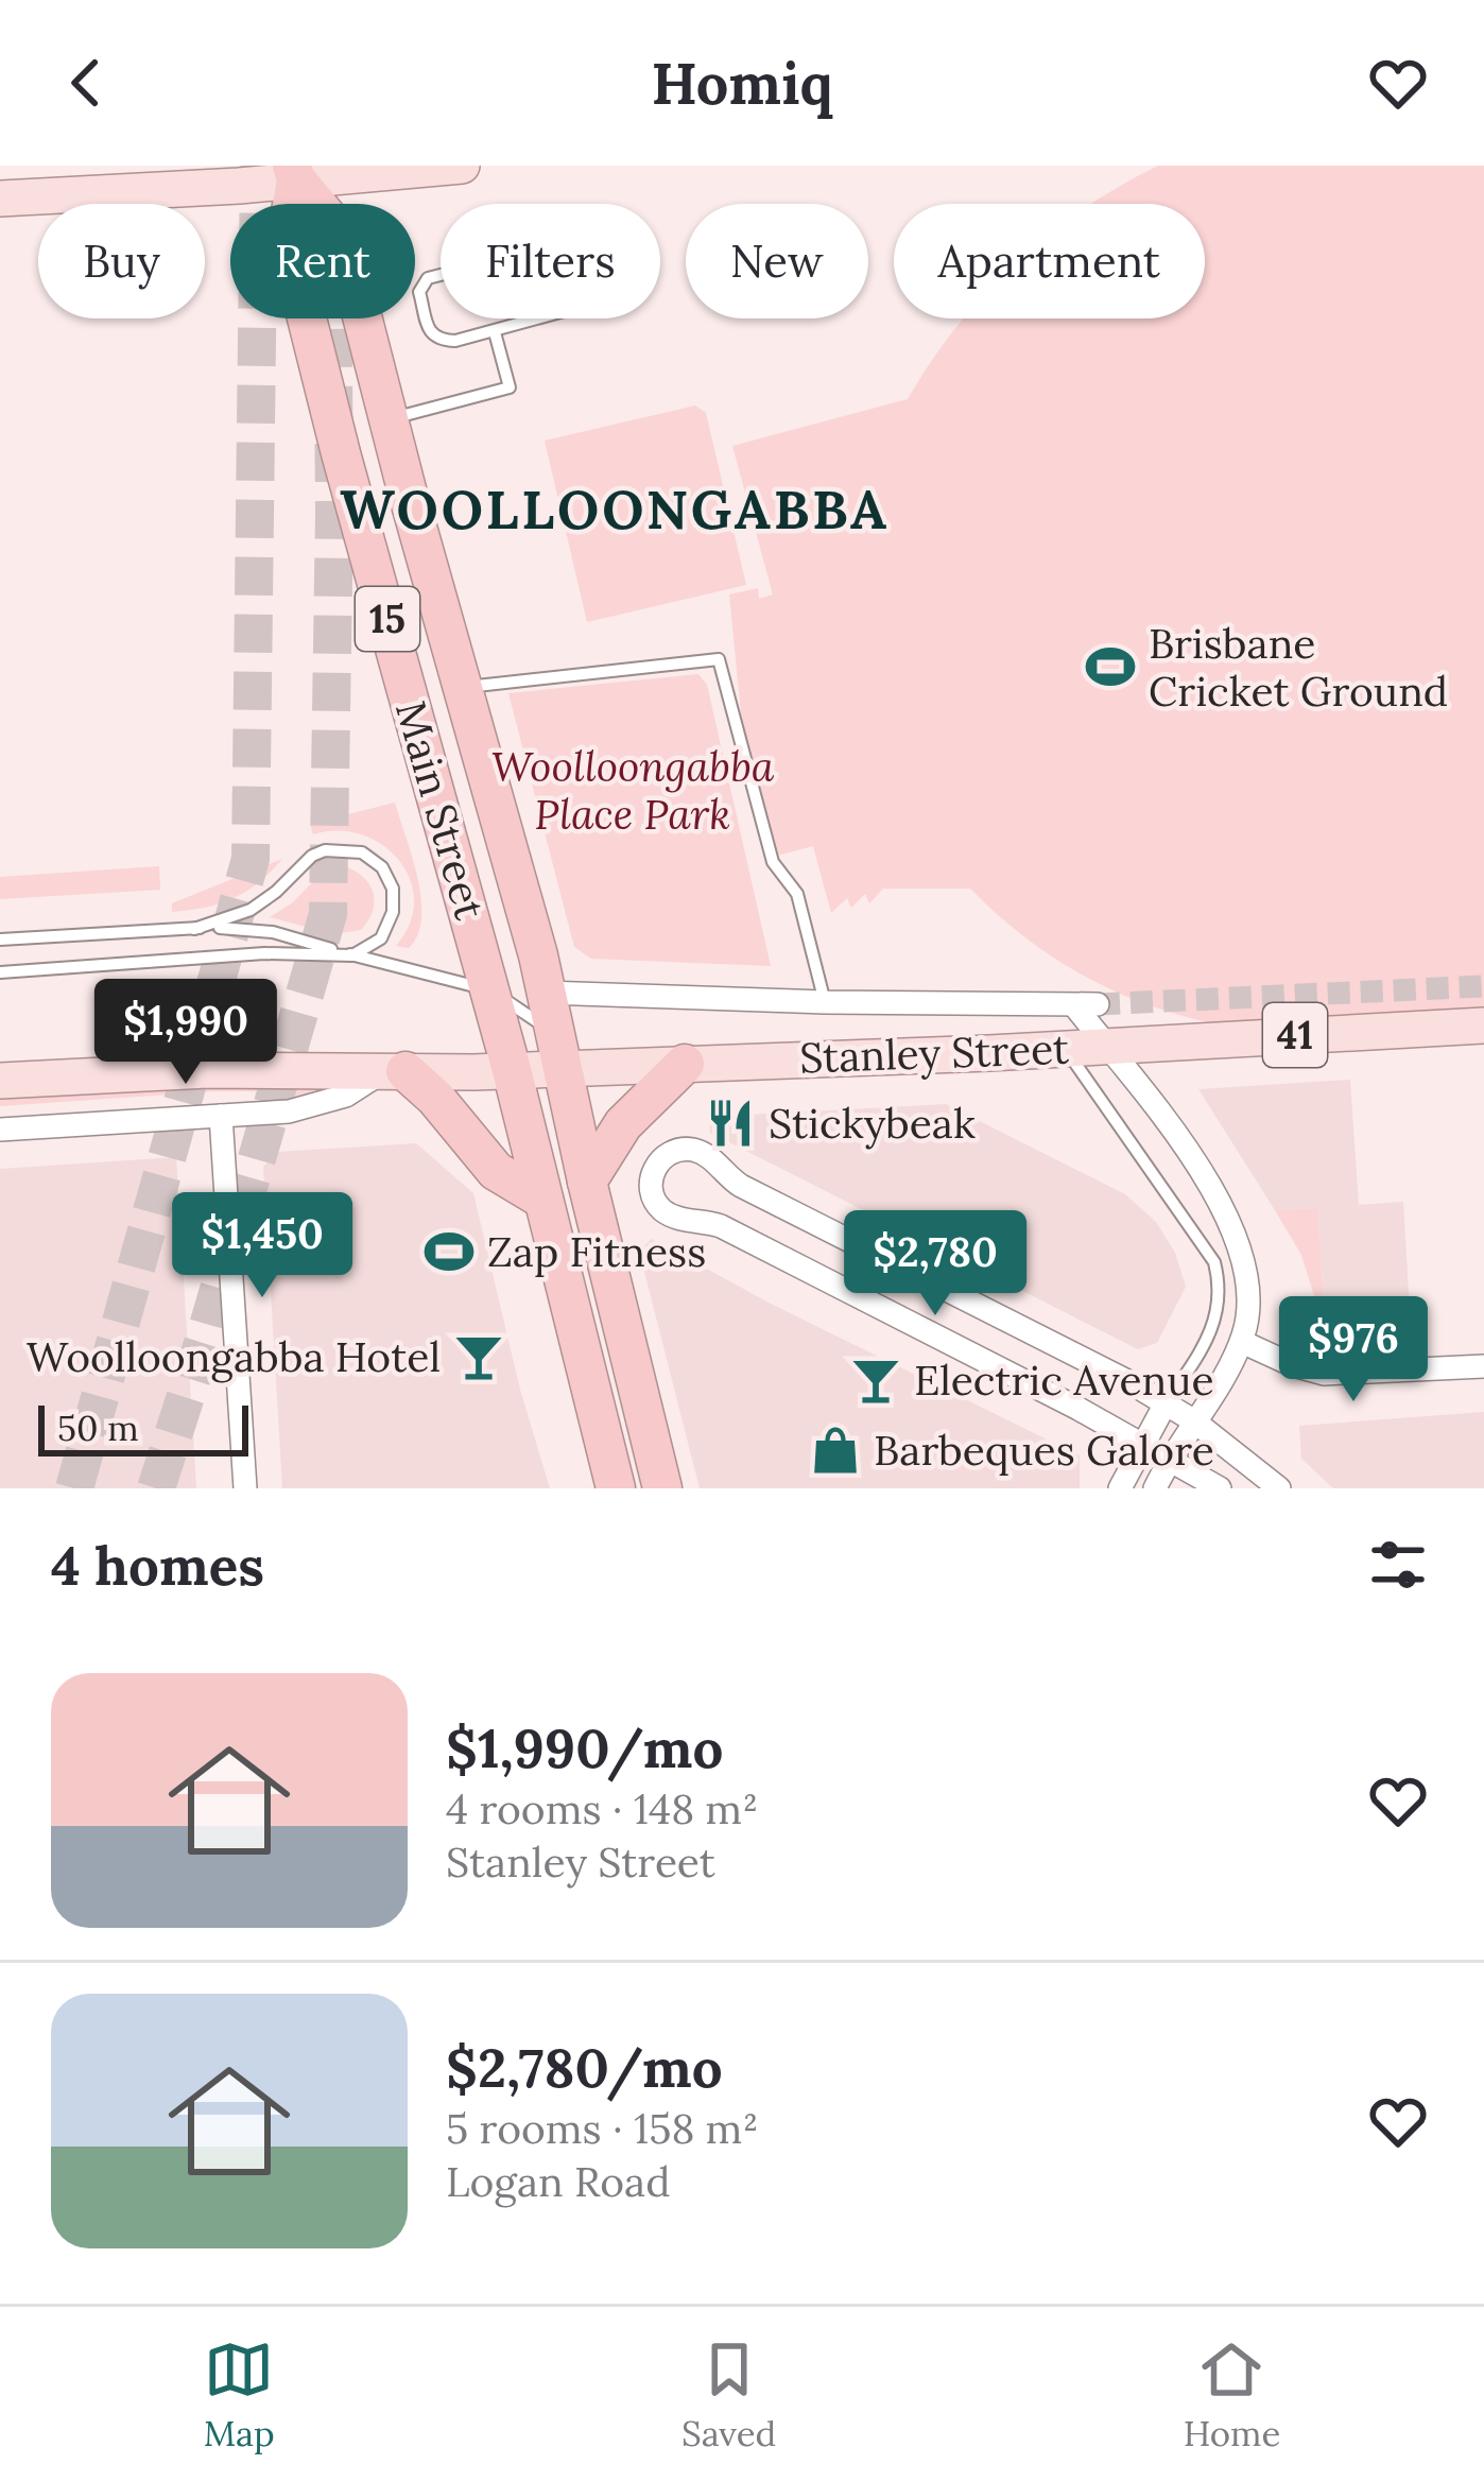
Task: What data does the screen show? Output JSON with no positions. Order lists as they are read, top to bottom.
{
  "streets": {
    "highway": ["15", "Main Street"],
    "main road": ["41", "Stanley Street"]
  },
  "crossings": [
    ["15", "Main Street"],
    ["15", "Stanley Street"],
    ["Main Street", "Stanley Street"]
  ],
  "districts": ["WOOLLOONGABBA"],
  "parks": ["Woolloongabba Place Park"],
  "places": {
    "sports": ["Brisbane Cricket Ground", "Zap Fitness"],
    "restaurant": ["Stickybeak"],
    "bar": ["Woolloongabba Hotel", "Electric Avenue"],
    "shop": ["Barbeques Galore"]
  },
  "scale_bar": "50 m",
  "page": {
    "header": "Homiq",
    "chip": [
      "Buy",
      "Rent",
      "Filters",
      "New",
      "Apartment"
    ],
    "price": [
      "$1,990",
      "$1,450",
      "$2,780",
      "$976"
    ],
    "scale": "50 m",
    "heading": "4 homes",
    "list": [
      {
        "name": "$1,990/mo",
        "note": "4 rooms · 148 m² · Stanley Street"
      },
      {
        "name": "$2,780/mo",
        "note": "5 rooms · 158 m² · Logan Road"
      }
    ],
    "tabs": ["Map", "Saved", "Home"]
  }
}
